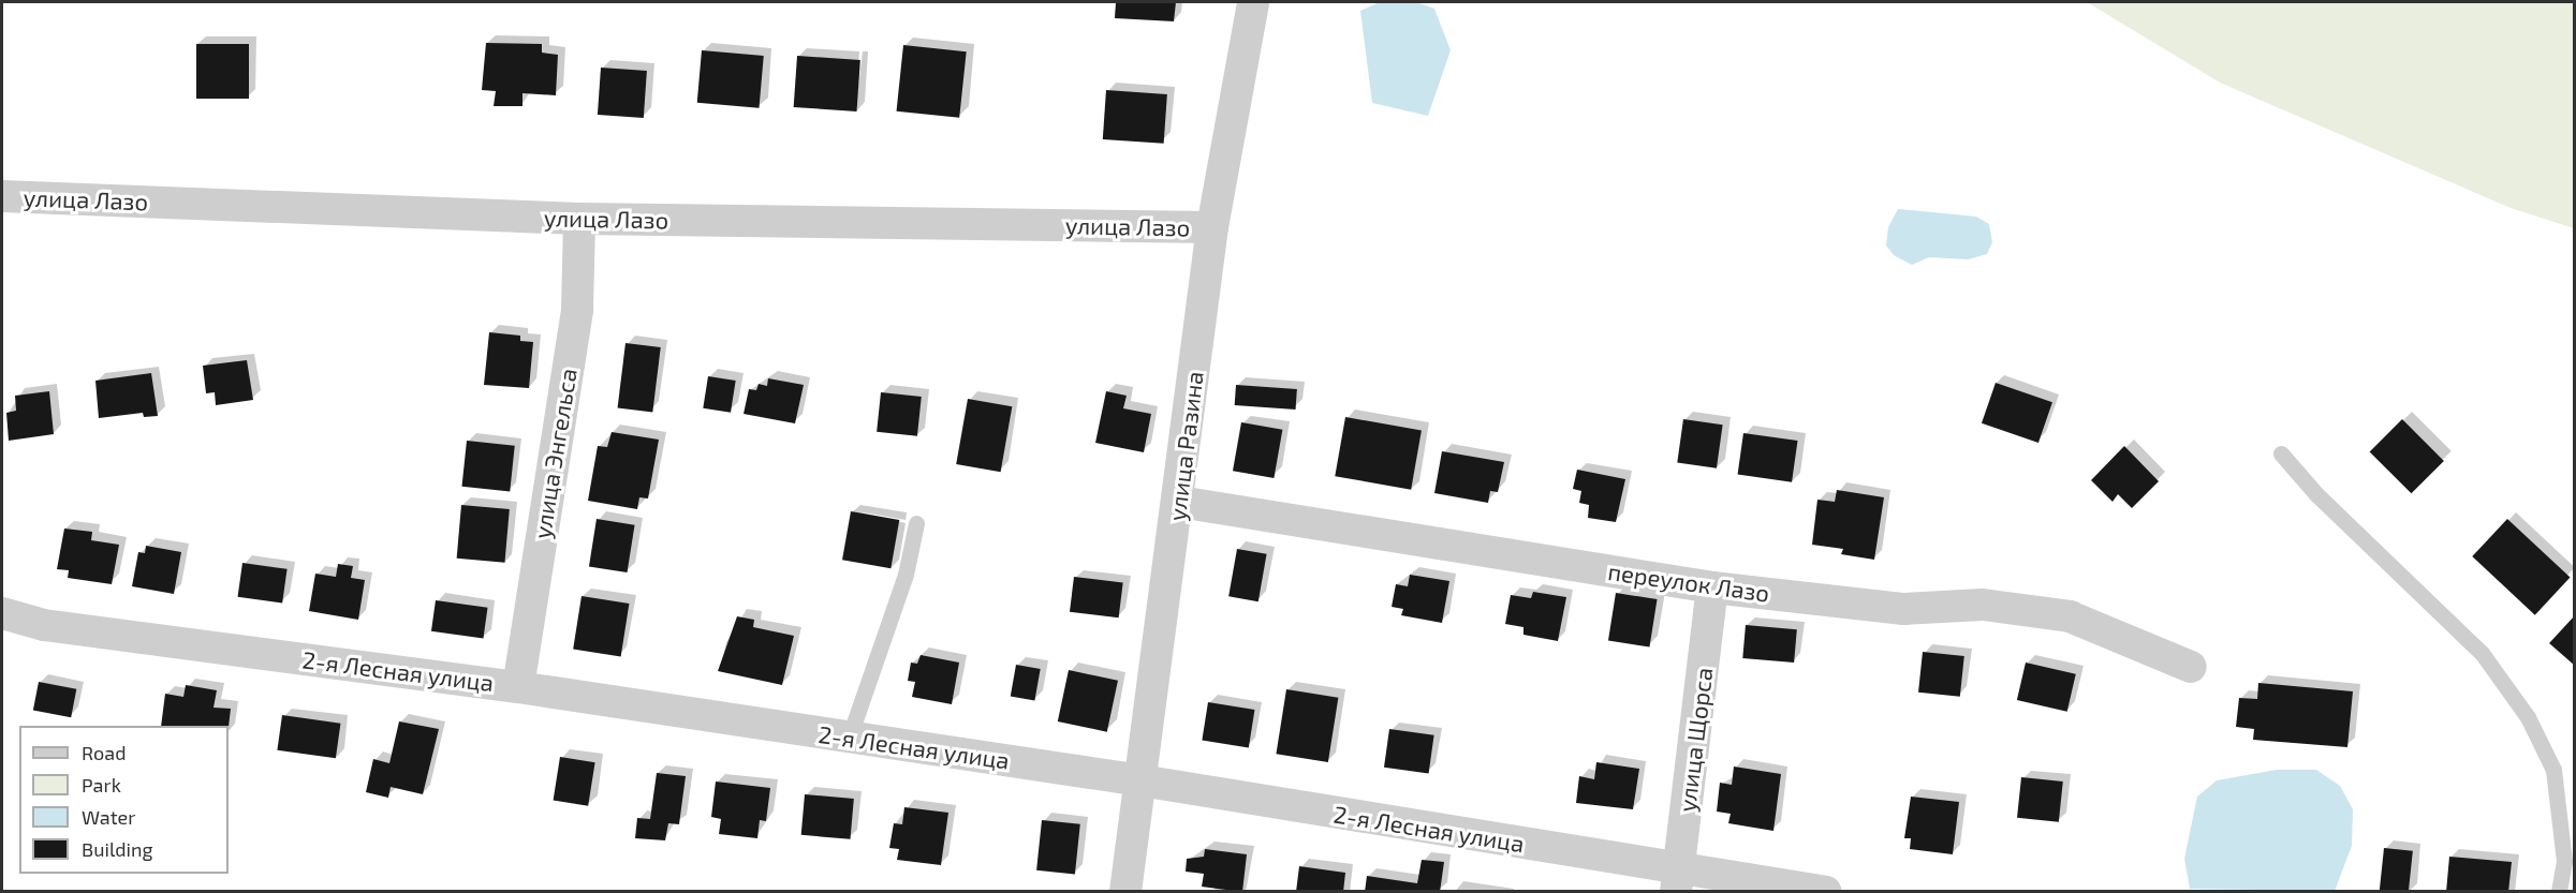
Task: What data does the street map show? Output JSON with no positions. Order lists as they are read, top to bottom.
{
  "streets": {
    "street": [
      "улица Лазо",
      "улица Разина",
      "улица Энгельса",
      "переулок Лазо",
      "2-я Лесная улица",
      "улица Щорса"
    ]
  },
  "crossings": [
    ["улица Лазо", "улица Разина"],
    ["улица Лазо", "улица Энгельса"],
    ["улица Разина", "переулок Лазо"],
    ["улица Разина", "2-я Лесная улица"],
    ["улица Энгельса", "2-я Лесная улица"],
    ["переулок Лазо", "улица Щорса"],
    ["2-я Лесная улица", "улица Щорса"]
  ],
  "legend": [
    "Road",
    "Park",
    "Water",
    "Building"
  ]
}
